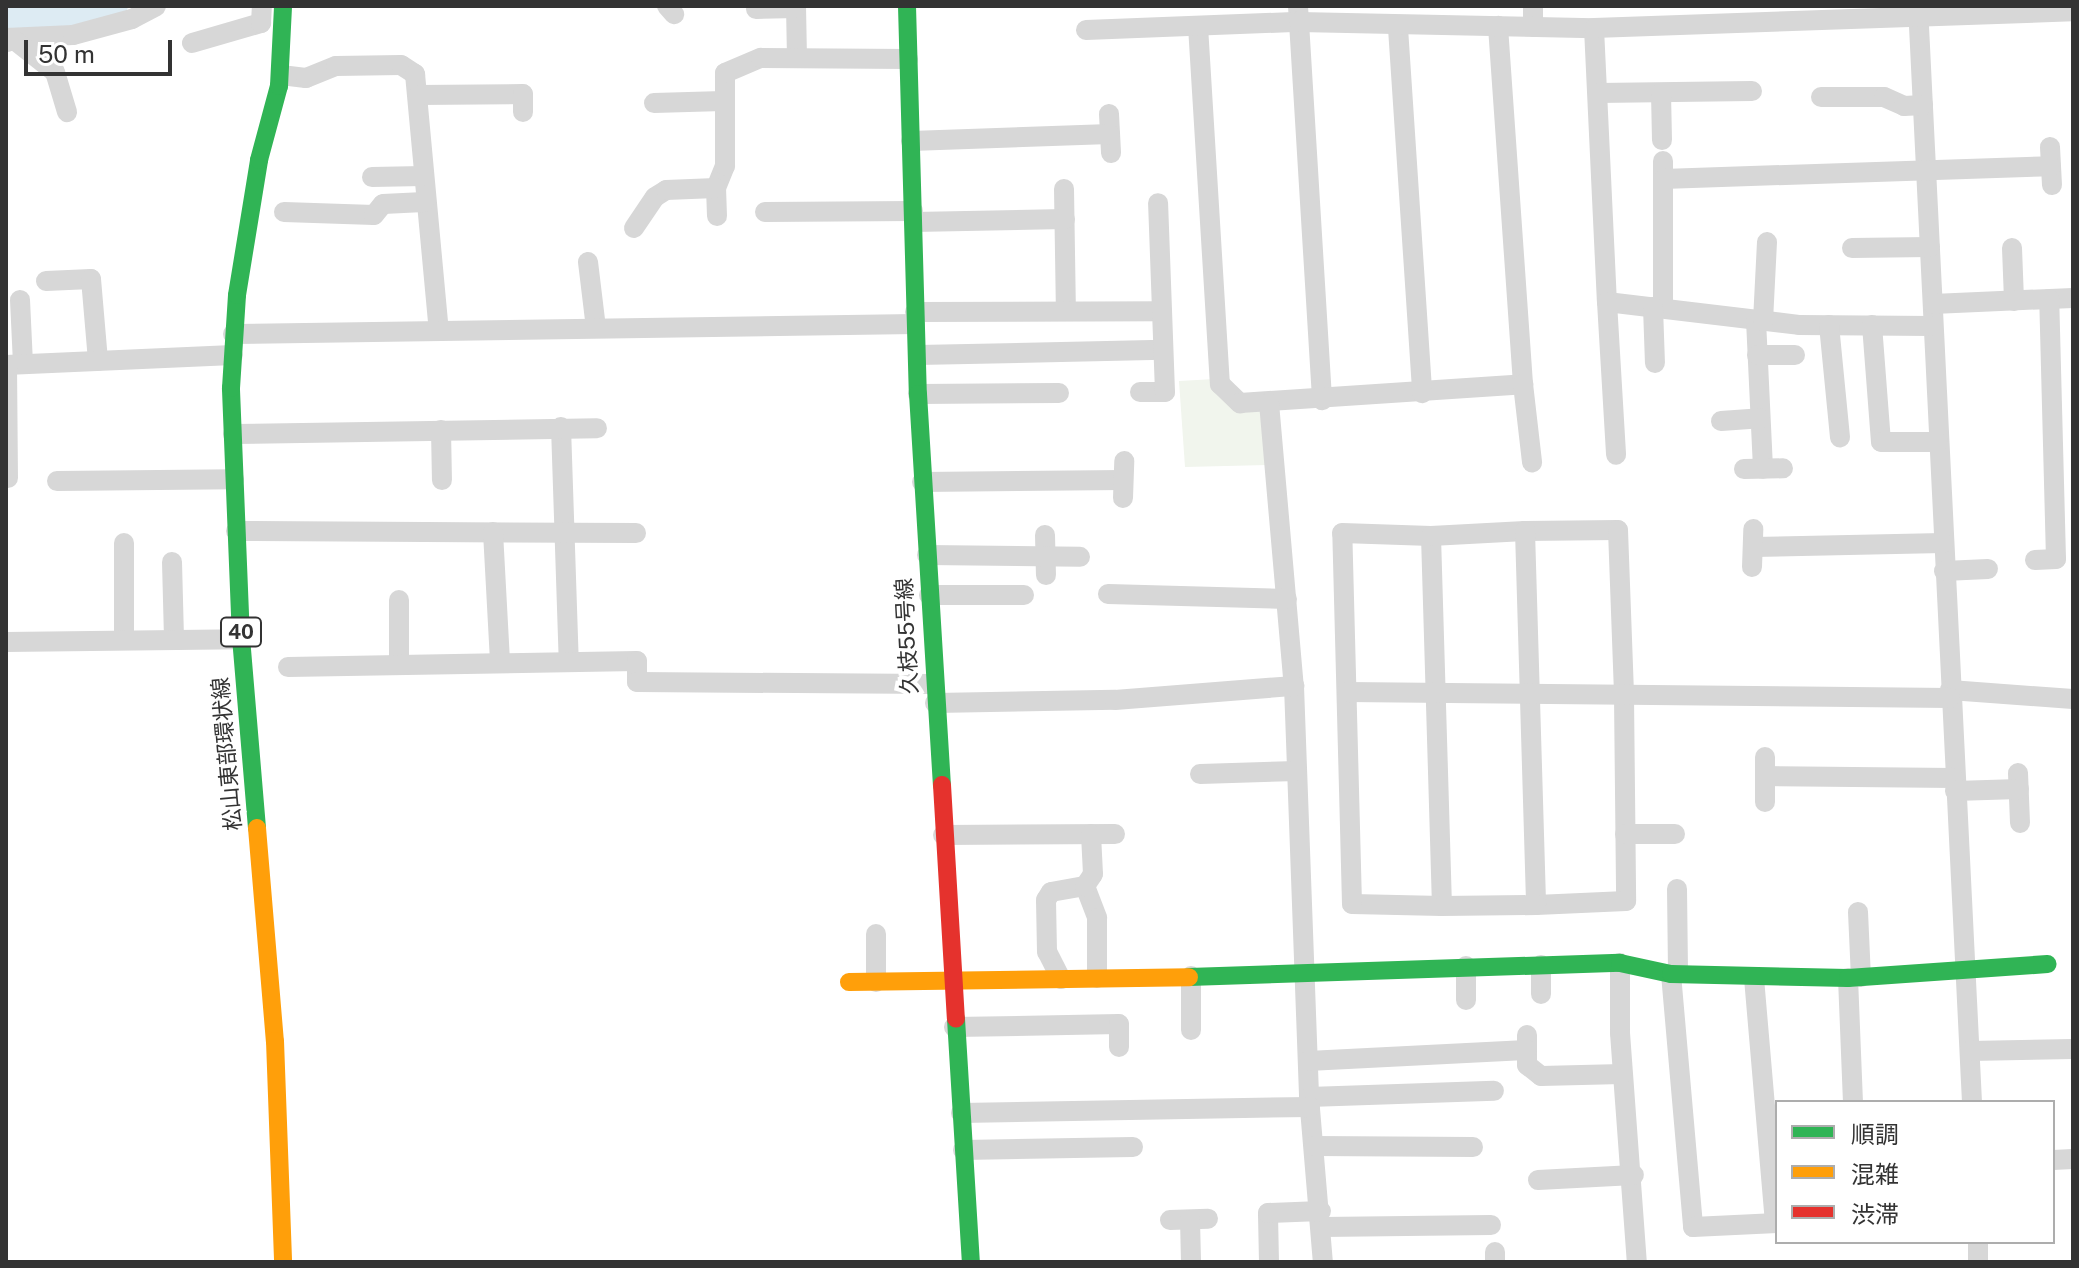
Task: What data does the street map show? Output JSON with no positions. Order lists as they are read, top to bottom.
{
  "streets": {
    "street": ["40", "久枝55号線", "松山東部環状線"]
  },
  "legend": ["順調", "混雑", "渋滞"],
  "scale_bar": "50 m"
}
